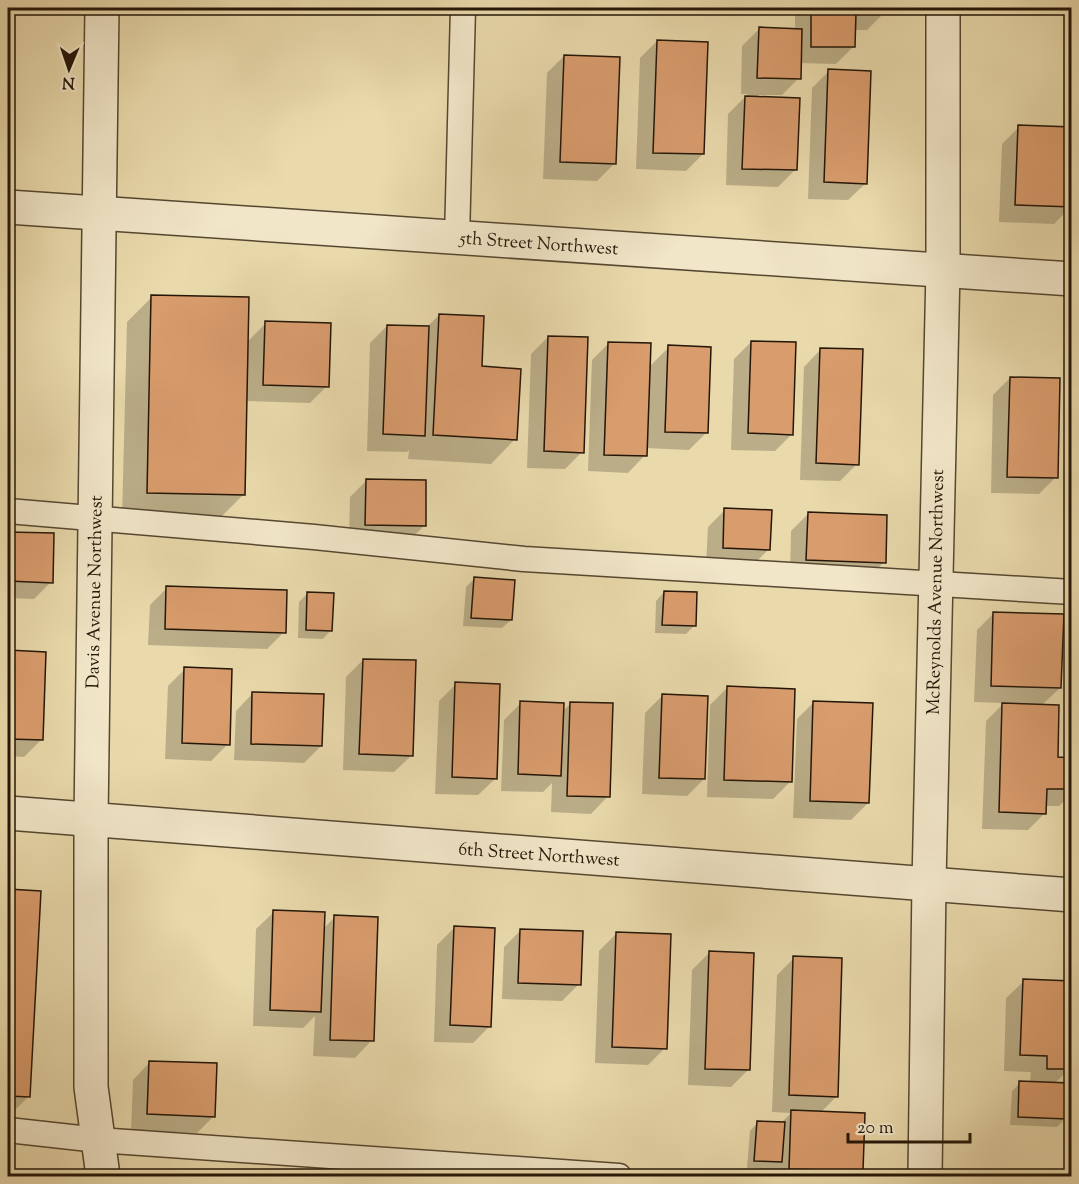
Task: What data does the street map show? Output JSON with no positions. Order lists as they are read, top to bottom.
{
  "streets": {
    "street": [
      "5th Street Northwest",
      "Davis Avenue Northwest",
      "McReynolds Avenue Northwest",
      "6th Street Northwest"
    ]
  },
  "crossings": [
    ["5th Street Northwest", "Davis Avenue Northwest"],
    ["5th Street Northwest", "McReynolds Avenue Northwest"],
    ["Davis Avenue Northwest", "6th Street Northwest"],
    ["McReynolds Avenue Northwest", "6th Street Northwest"]
  ],
  "scale_bar": "20 m",
  "north": "bottom"
}
